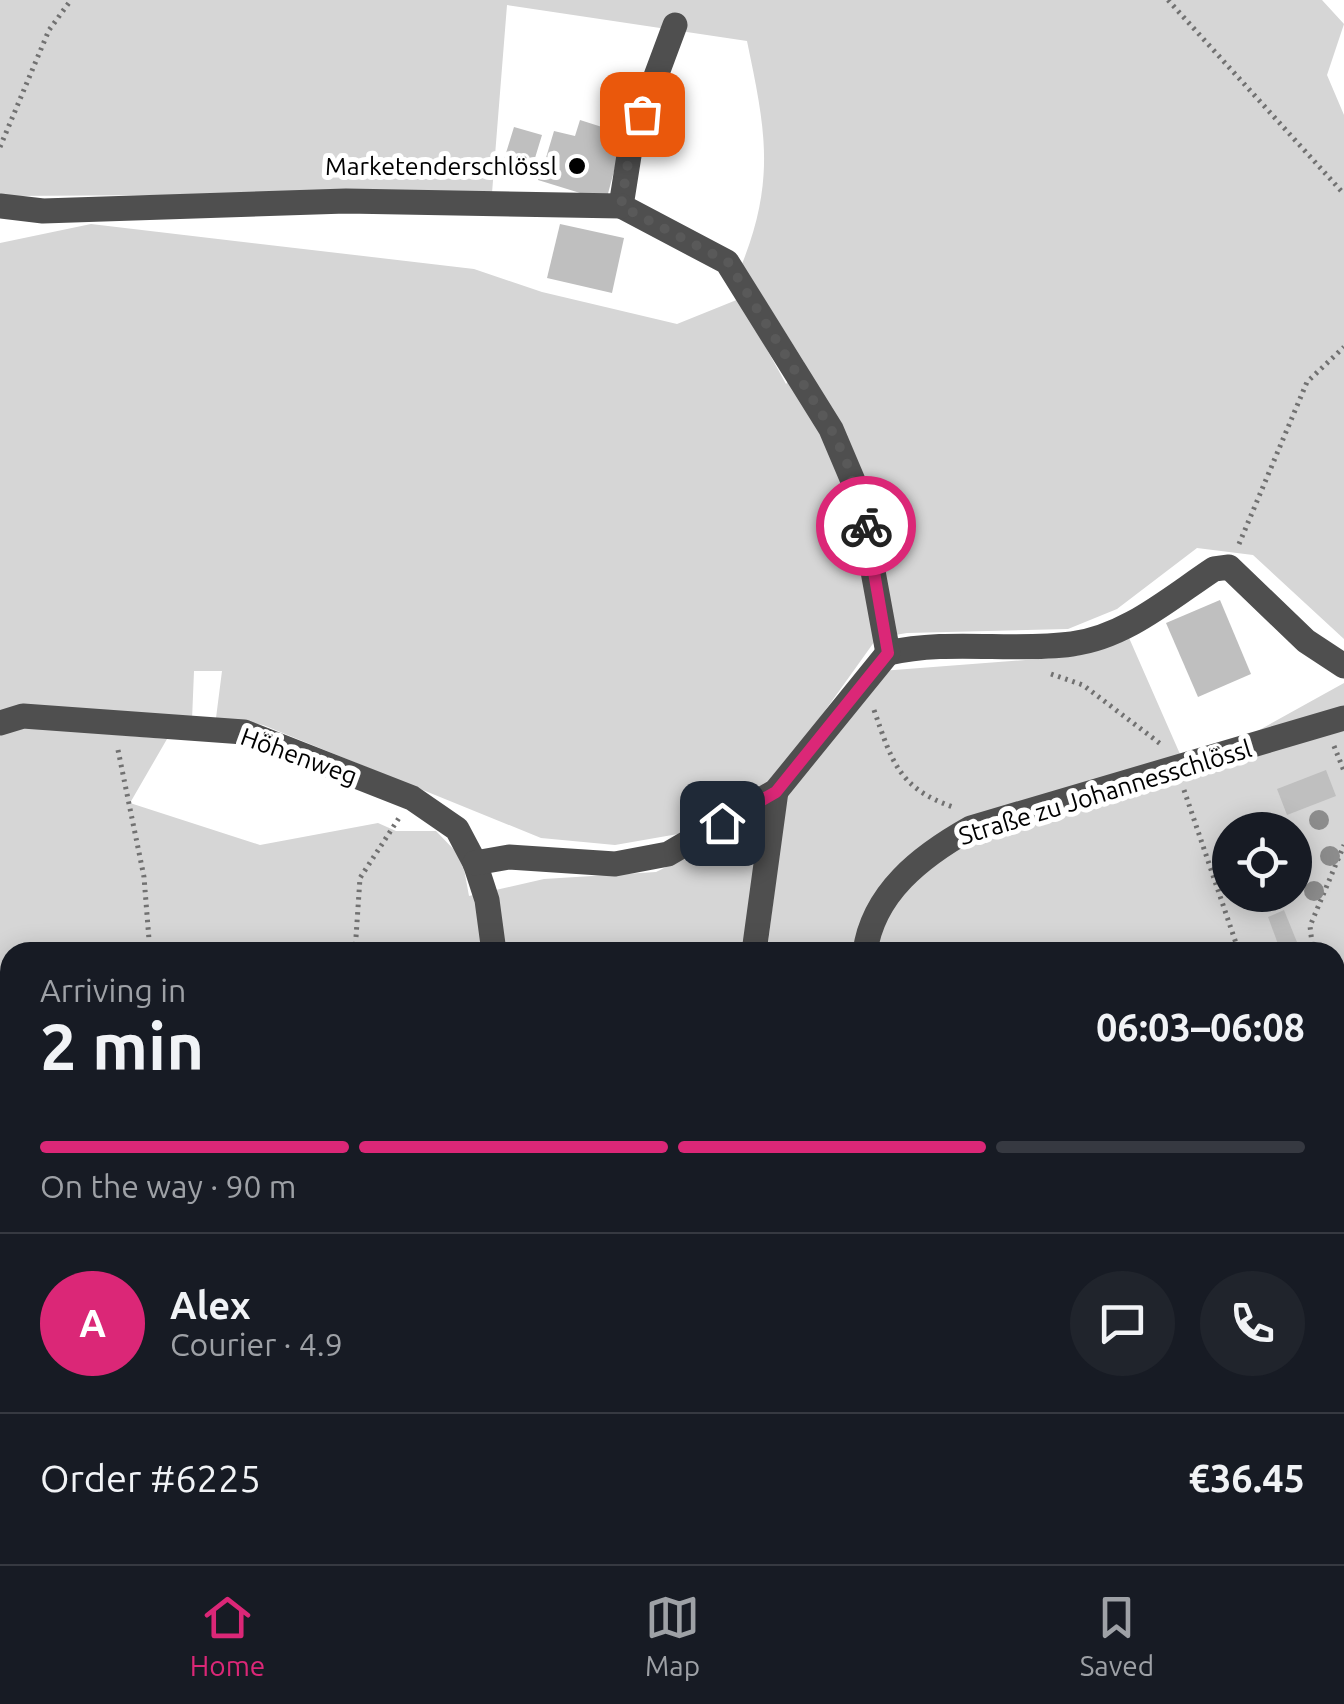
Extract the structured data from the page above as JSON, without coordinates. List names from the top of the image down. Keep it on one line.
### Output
{"streets":{"street":["Höhenweg","Straße zu Johannesschlössl"]},"places":["Marketenderschlössl"],"page":{"heading":["2 min","Arriving in","06:03–06:08"],"panel":["Alex","Courier · 4.9","Order #6225","€36.45"],"bar":"On the way · 90 m","round":"A","tabs":["Home","Map","Saved"]}}
